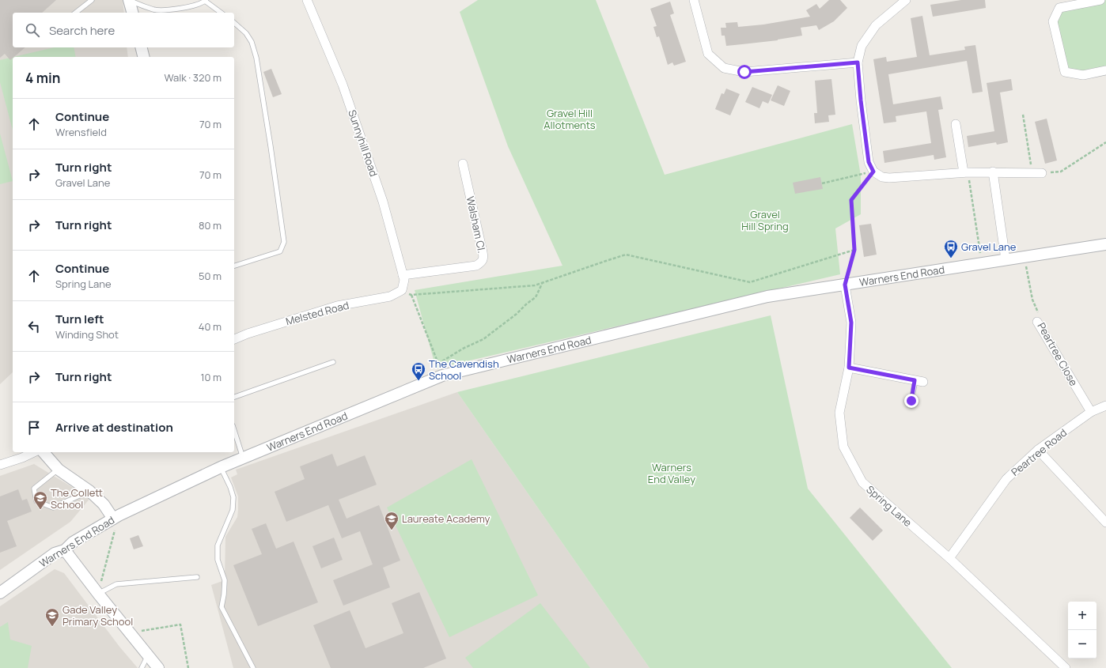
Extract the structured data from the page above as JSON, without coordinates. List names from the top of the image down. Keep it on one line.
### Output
{"streets":{"street":["Sunnyhill Road","Walsham Cl.","Warners End Road","Melsted Road","Peartree Close","Peartree Road","Spring Lane"]},"crossings":[["Sunnyhill Road","Walsham Cl."],["Sunnyhill Road","Melsted Road"],["Warners End Road","Peartree Close"],["Warners End Road","Spring Lane"],["Peartree Close","Peartree Road"],["Peartree Road","Spring Lane"]],"parks":["Gravel Hill Allotments","Gravel Hill Spring","Warners End Valley"],"places":{"bus stop":["Gravel Lane","The Cavendish School"],"school or university":["The Collett School","Laureate Academy","Gade Valley Primary School"]},"page":{"search":"Search here","heading":["4 min","Walk · 320 m"],"list":[["Continue","Wrensfield","70 m"],["Turn right","Gravel Lane","70 m"],["Turn right","80 m"],["Continue","Spring Lane","50 m"],["Turn left","Winding Shot","40 m"],["Turn right","10 m"],"Arrive at destination"],"map_buttons":["+","−"]}}
